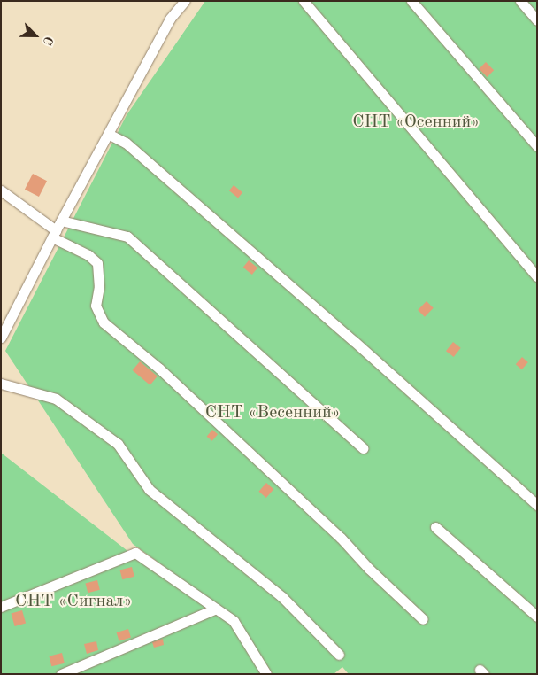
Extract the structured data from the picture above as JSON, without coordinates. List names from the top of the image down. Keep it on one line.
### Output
{"parks":["СНТ «Осенний»","СНТ «Весенний»","СНТ «Сигнал»"],"north":"bottom right"}
